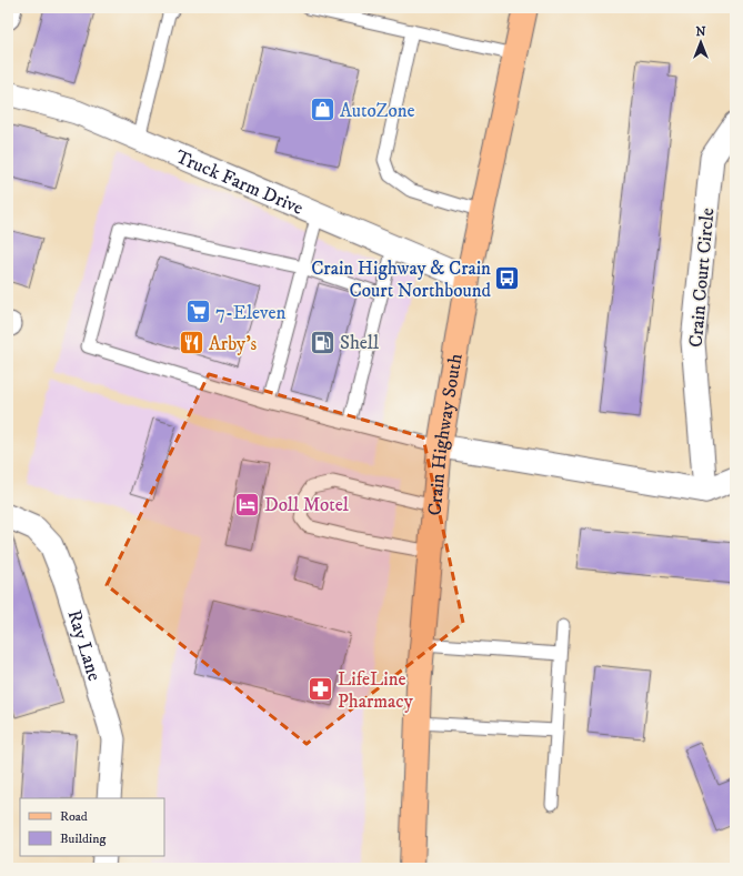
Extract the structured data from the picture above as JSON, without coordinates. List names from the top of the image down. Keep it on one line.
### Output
{"streets":{"main road":["Crain Highway South"],"street":["Truck Farm Drive","Crain Court Circle","Ray Lane"]},"crossings":[["Truck Farm Drive","Crain Highway South"]],"places":{"shop":["AutoZone"],"bus stop":["Crain Highway & Crain Court Northbound"],"supermarket":["7-Eleven"],"fuel station":["Shell"],"restaurant":["Arby's"],"hotel":["Doll Motel"],"pharmacy":["LifeLine Pharmacy"]},"legend":["Road","Building"],"north":"top"}
